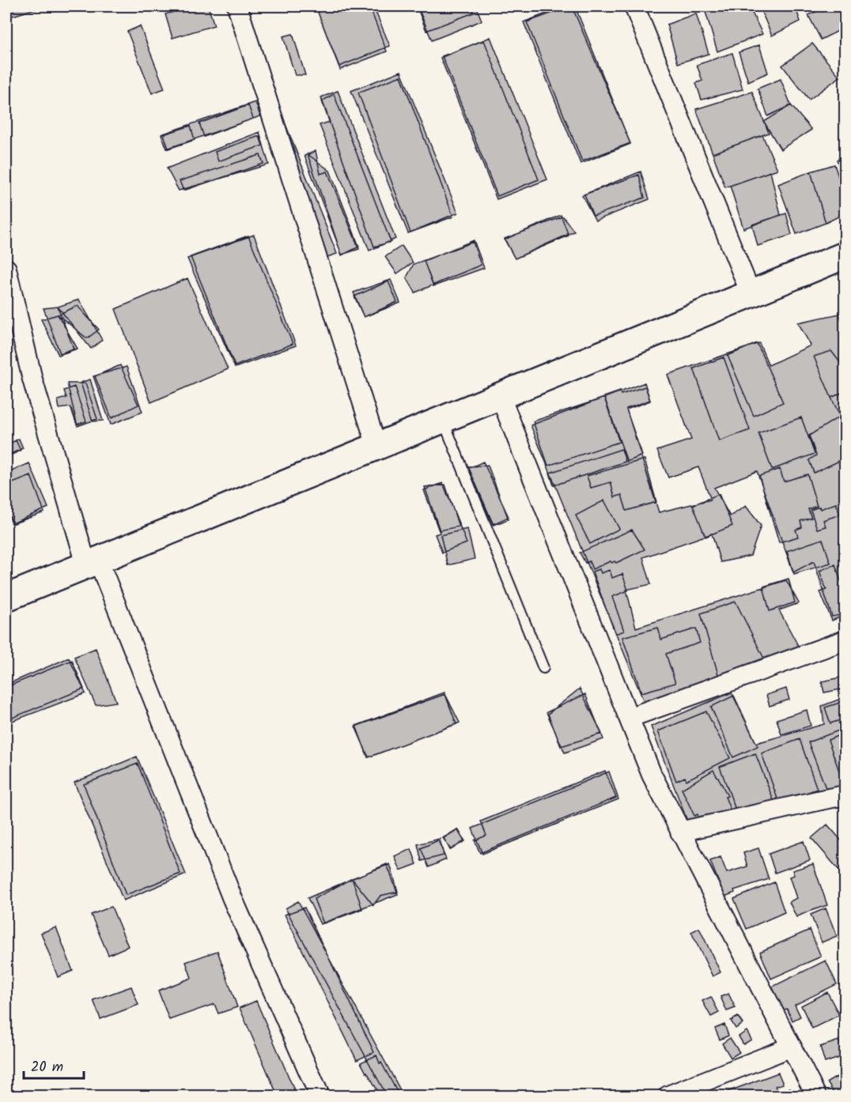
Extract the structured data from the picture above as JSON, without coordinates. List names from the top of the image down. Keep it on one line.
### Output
{"scale_bar":"20 m"}
